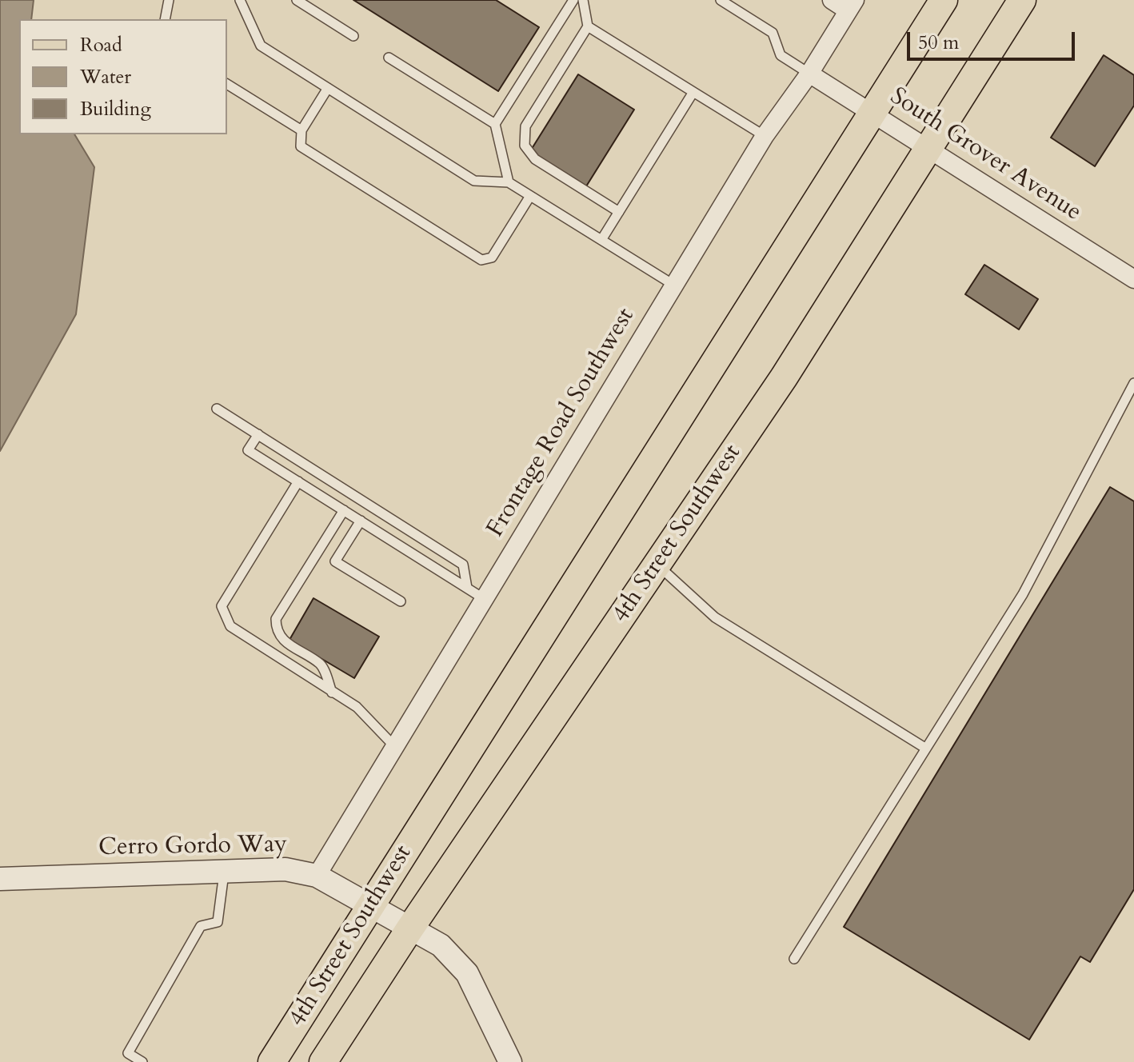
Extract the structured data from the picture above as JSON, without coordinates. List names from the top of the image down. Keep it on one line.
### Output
{"streets":{"main road":["4th Street Southwest"],"street":["South Grover Avenue","Frontage Road Southwest","Cerro Gordo Way"]},"crossings":[["South Grover Avenue","Frontage Road Southwest"],["South Grover Avenue","4th Street Southwest"],["Frontage Road Southwest","Cerro Gordo Way"],["4th Street Southwest","Cerro Gordo Way"]],"legend":["Road","Water","Building"],"scale_bar":"50 m"}
